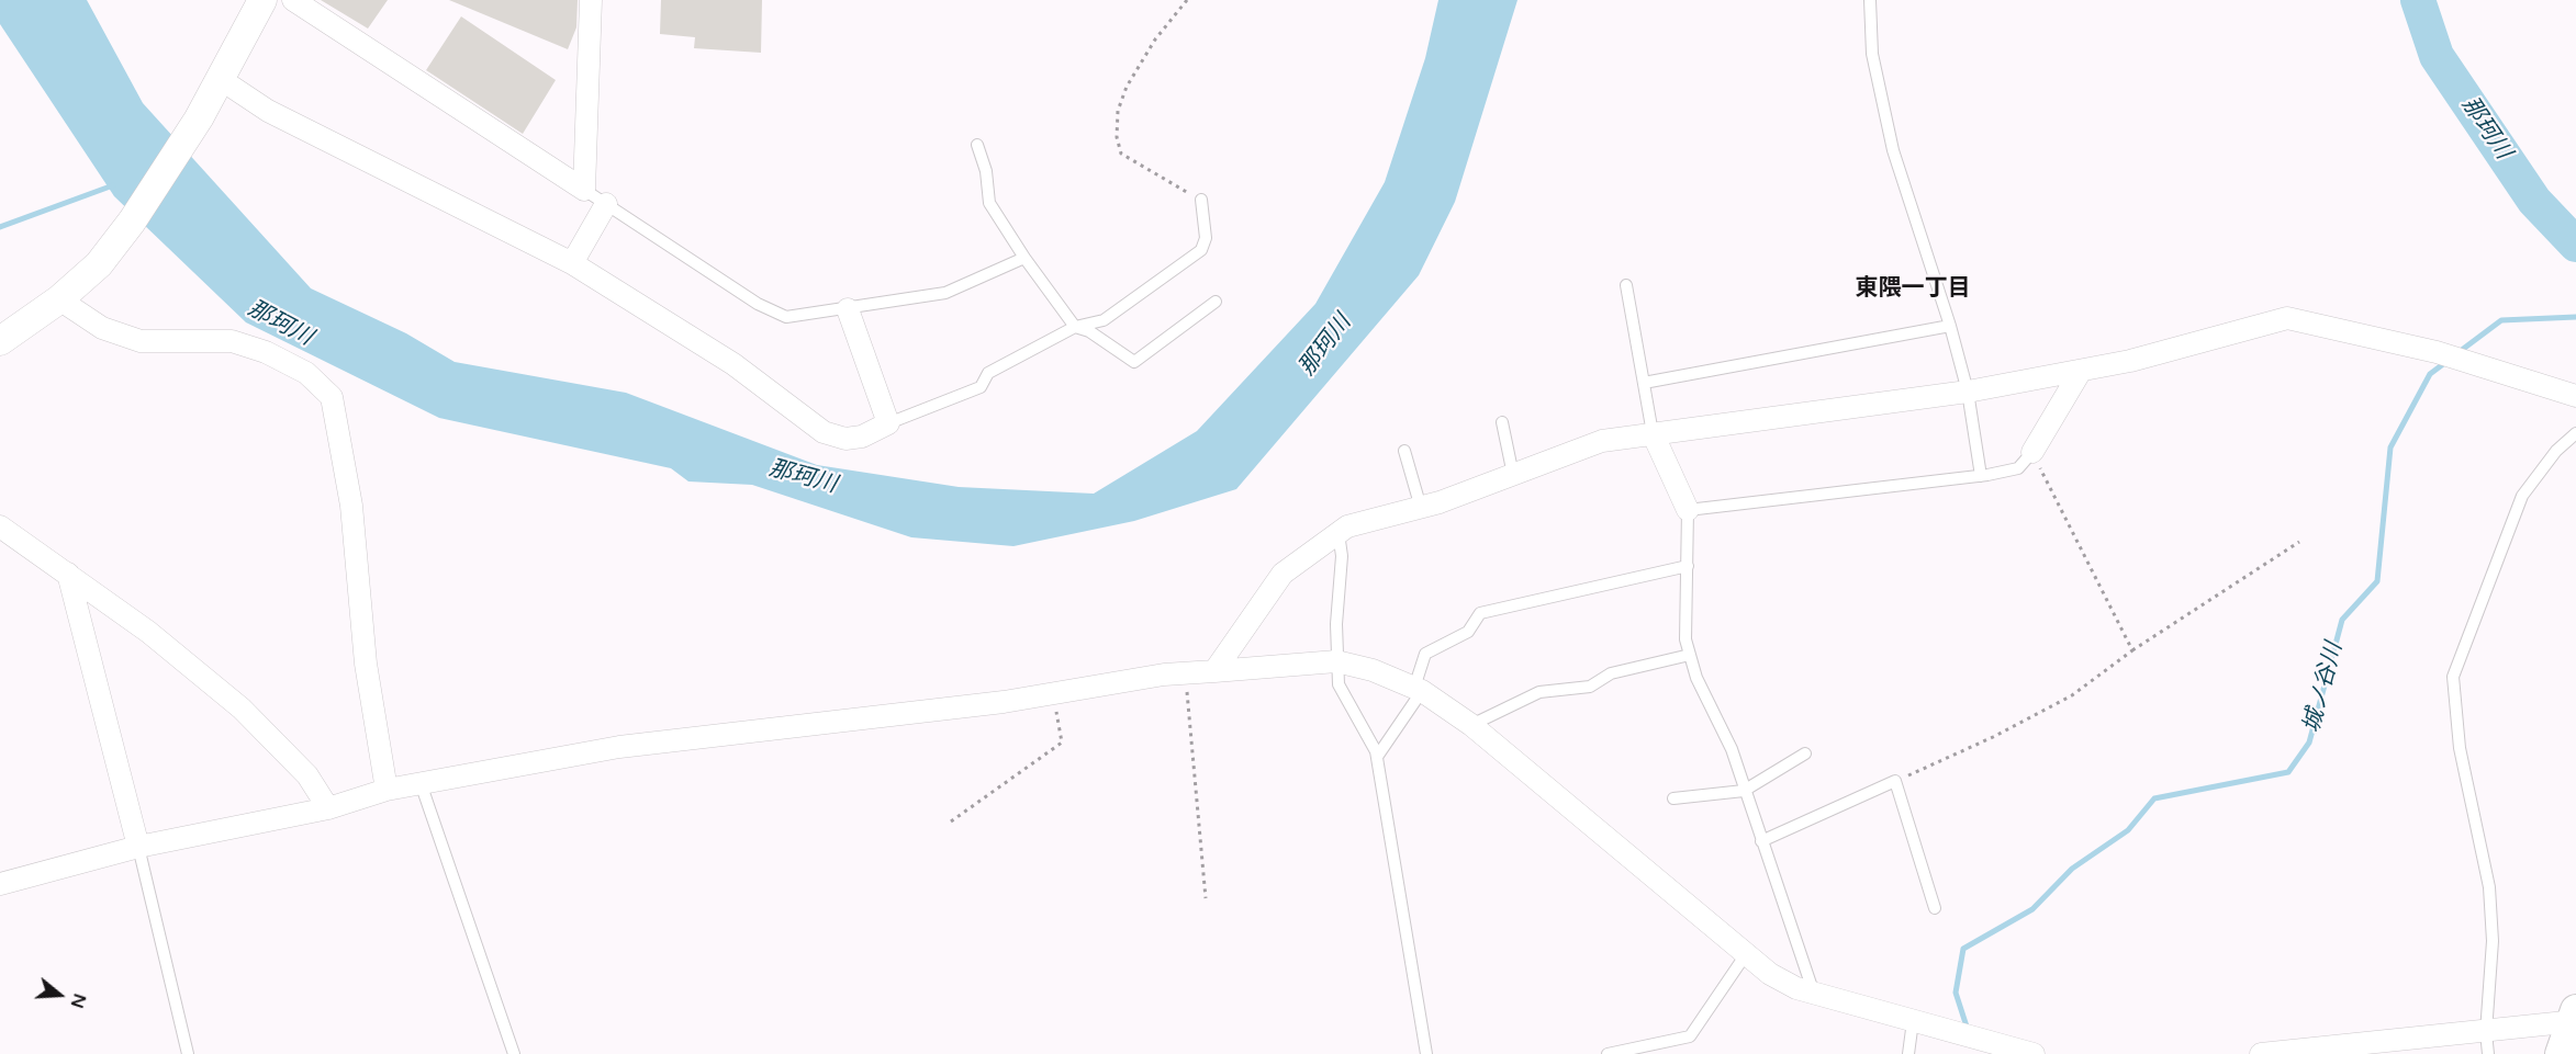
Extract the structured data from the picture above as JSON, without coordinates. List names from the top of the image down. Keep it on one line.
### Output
{"districts":["東隈一丁目"],"water":["那珂川","城ノ谷川"],"north":"right"}
